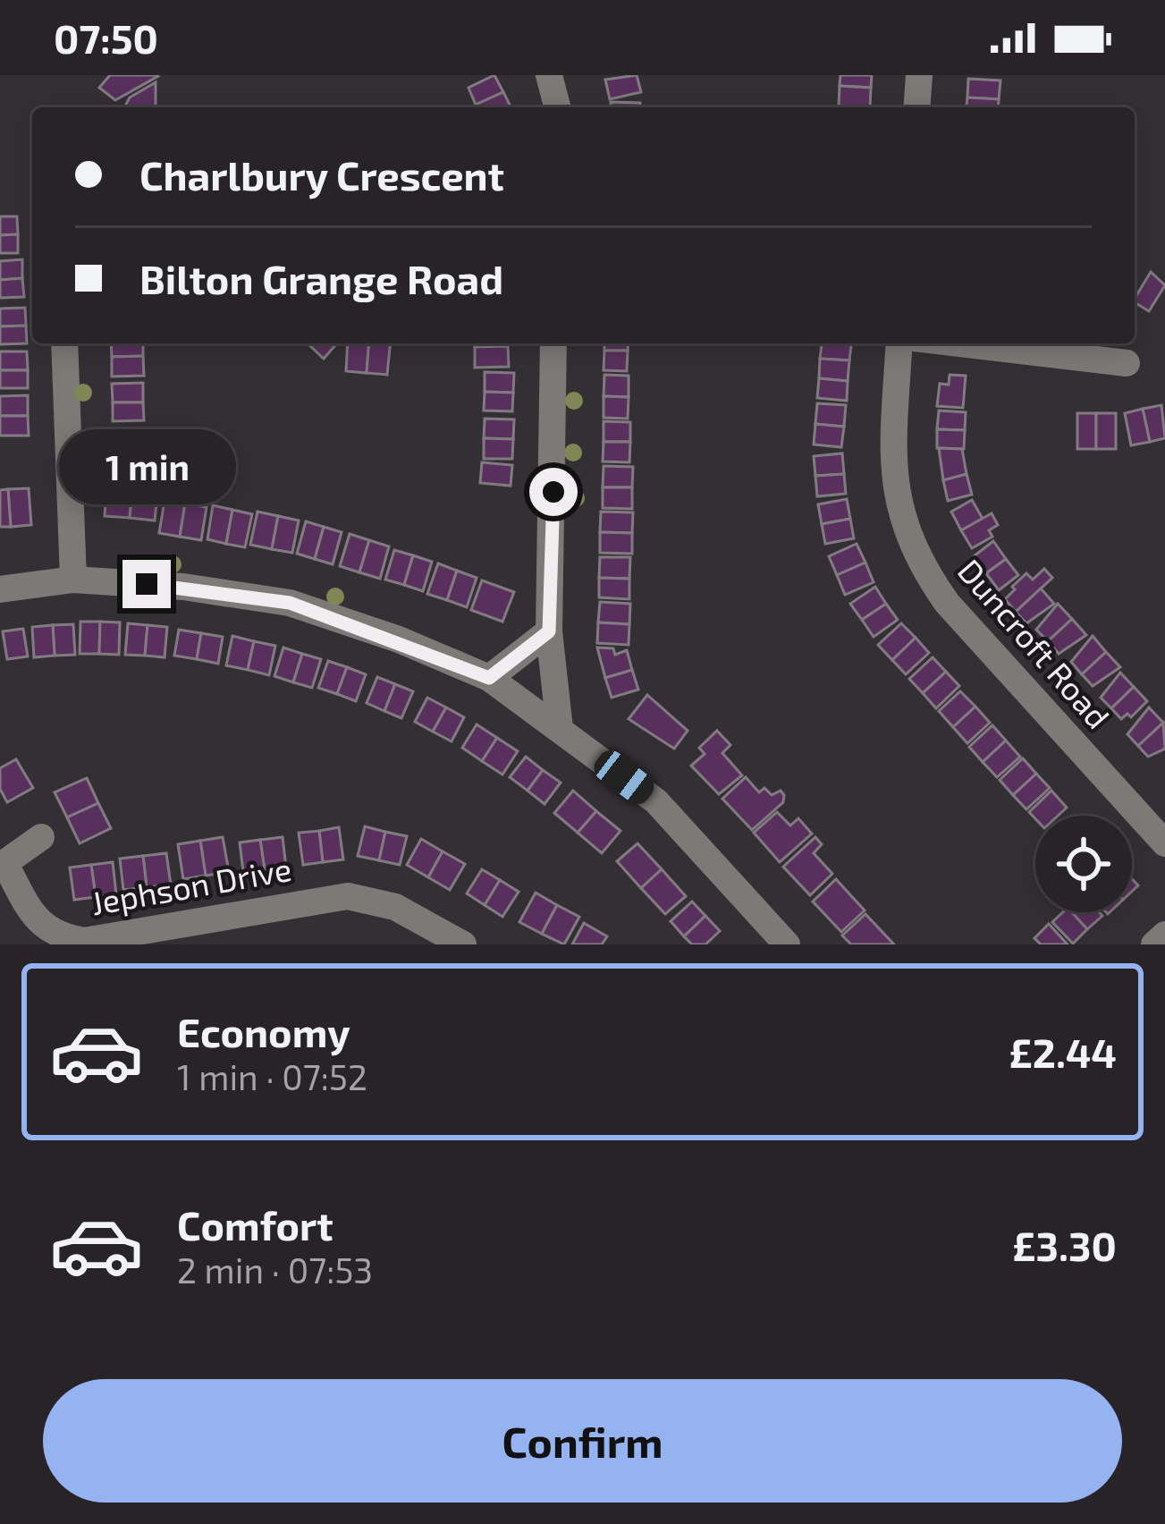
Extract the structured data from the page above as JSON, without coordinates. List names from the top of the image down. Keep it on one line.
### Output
{"streets":{"street":["Duncroft Road","Jephson Drive"]},"page":{"status":"07:50","banner":["Charlbury Crescent","Bilton Grange Road"],"bubble":"1 min","list":[{"name":"Economy","note":"1 min · 07:52","value":"£2.44"},{"name":"Comfort","note":"2 min · 07:53","value":"£3.30"}],"buttons":"Confirm"}}
